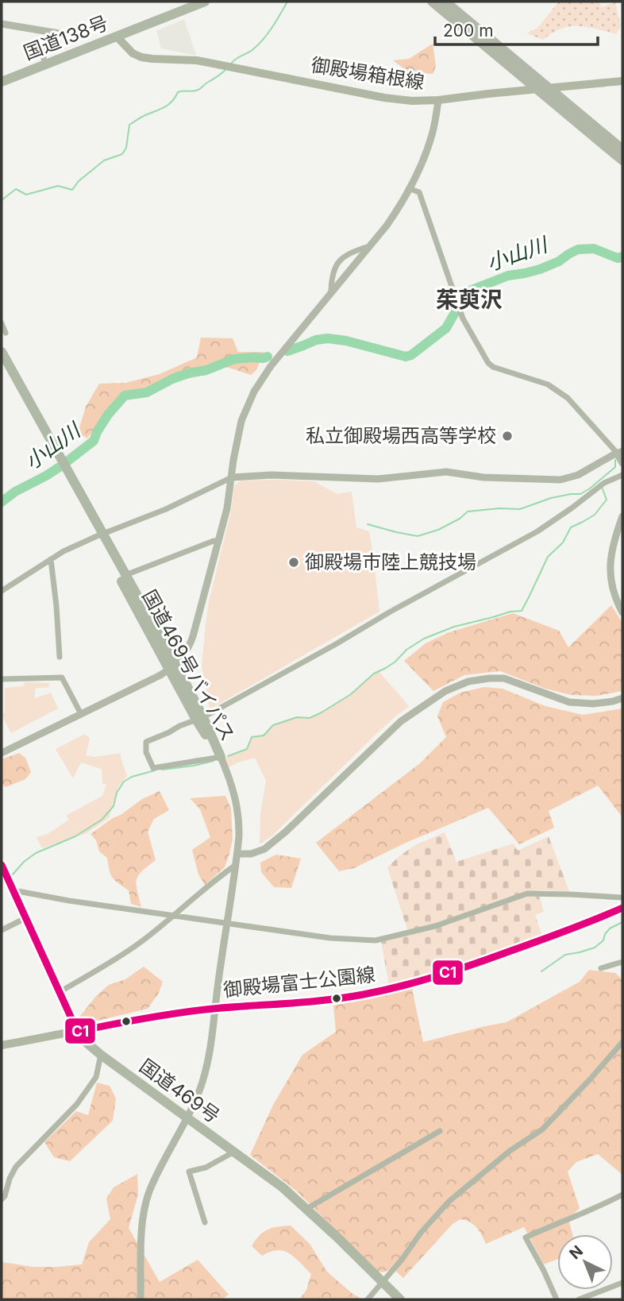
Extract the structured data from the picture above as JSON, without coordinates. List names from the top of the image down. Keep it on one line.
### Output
{"streets":{"highway":["国道138号","国道469号バイパス","国道469号"],"main road":["御殿場箱根線","御殿場富士公園線"]},"crossings":[["国道138号","御殿場箱根線"],["御殿場富士公園線","国道469号"]],"districts":["茱萸沢"],"water":["小山川"],"places":["私立御殿場西高等学校","御殿場市陸上競技場"],"lines":["transit line C1"],"scale_bar":"200 m","north":"top left"}
